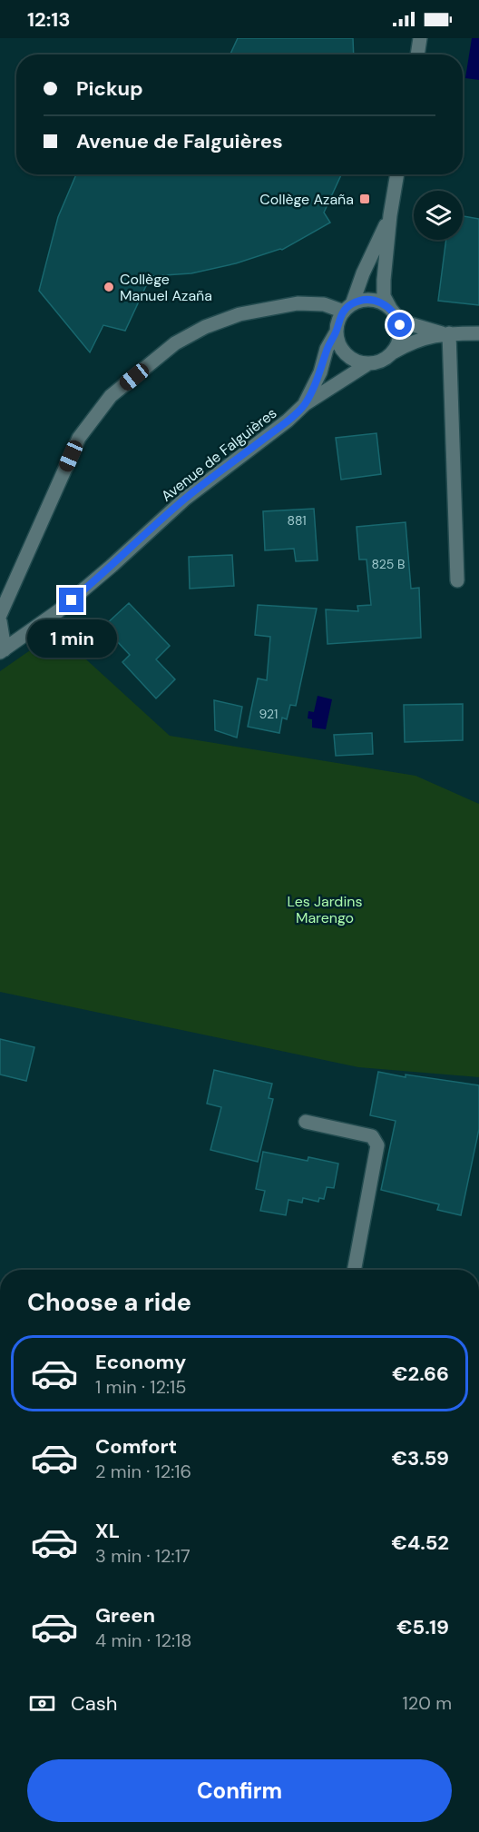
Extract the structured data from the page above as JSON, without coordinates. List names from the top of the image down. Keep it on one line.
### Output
{"streets":{"street":["Avenue de Falguières"]},"parks":["Les Jardins Marengo"],"places":{"transit":["Collège Azaña"],"other":["Collège Manuel Azaña"]},"house_numbers":["881","825 B","921"],"page":{"status":"12:13","banner":["Pickup","Avenue de Falguières"],"bubble":"1 min","heading":"Choose a ride","list":[{"name":"Economy","note":"1 min · 12:15","value":"€2.66"},{"name":"Comfort","note":"2 min · 12:16","value":"€3.59"},{"name":"XL","note":"3 min · 12:17","value":"€4.52"},{"name":"Green","note":"4 min · 12:18","value":"€5.19"}],"pay":["Cash","120 m"],"buttons":"Confirm"}}
